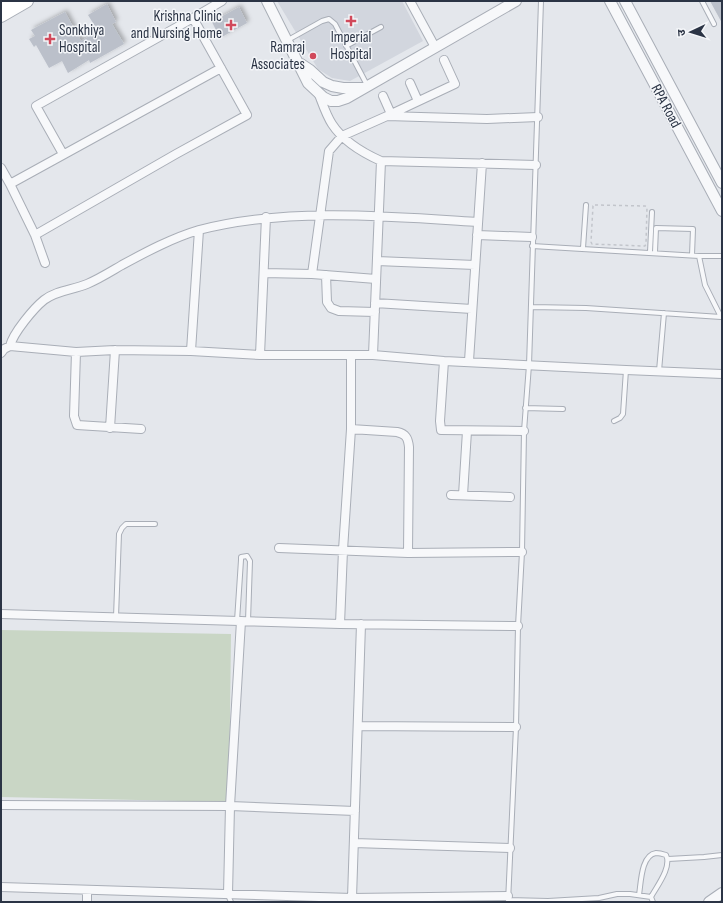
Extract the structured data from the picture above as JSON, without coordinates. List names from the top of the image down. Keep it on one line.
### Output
{"streets":{"street":["RPA Road"]},"places":{"health":["Imperial Hospital","Krishna Clinic and Nursing Home","Sonkhiya Hospital"],"other":["Ramraj Associates"]},"north":"left"}
